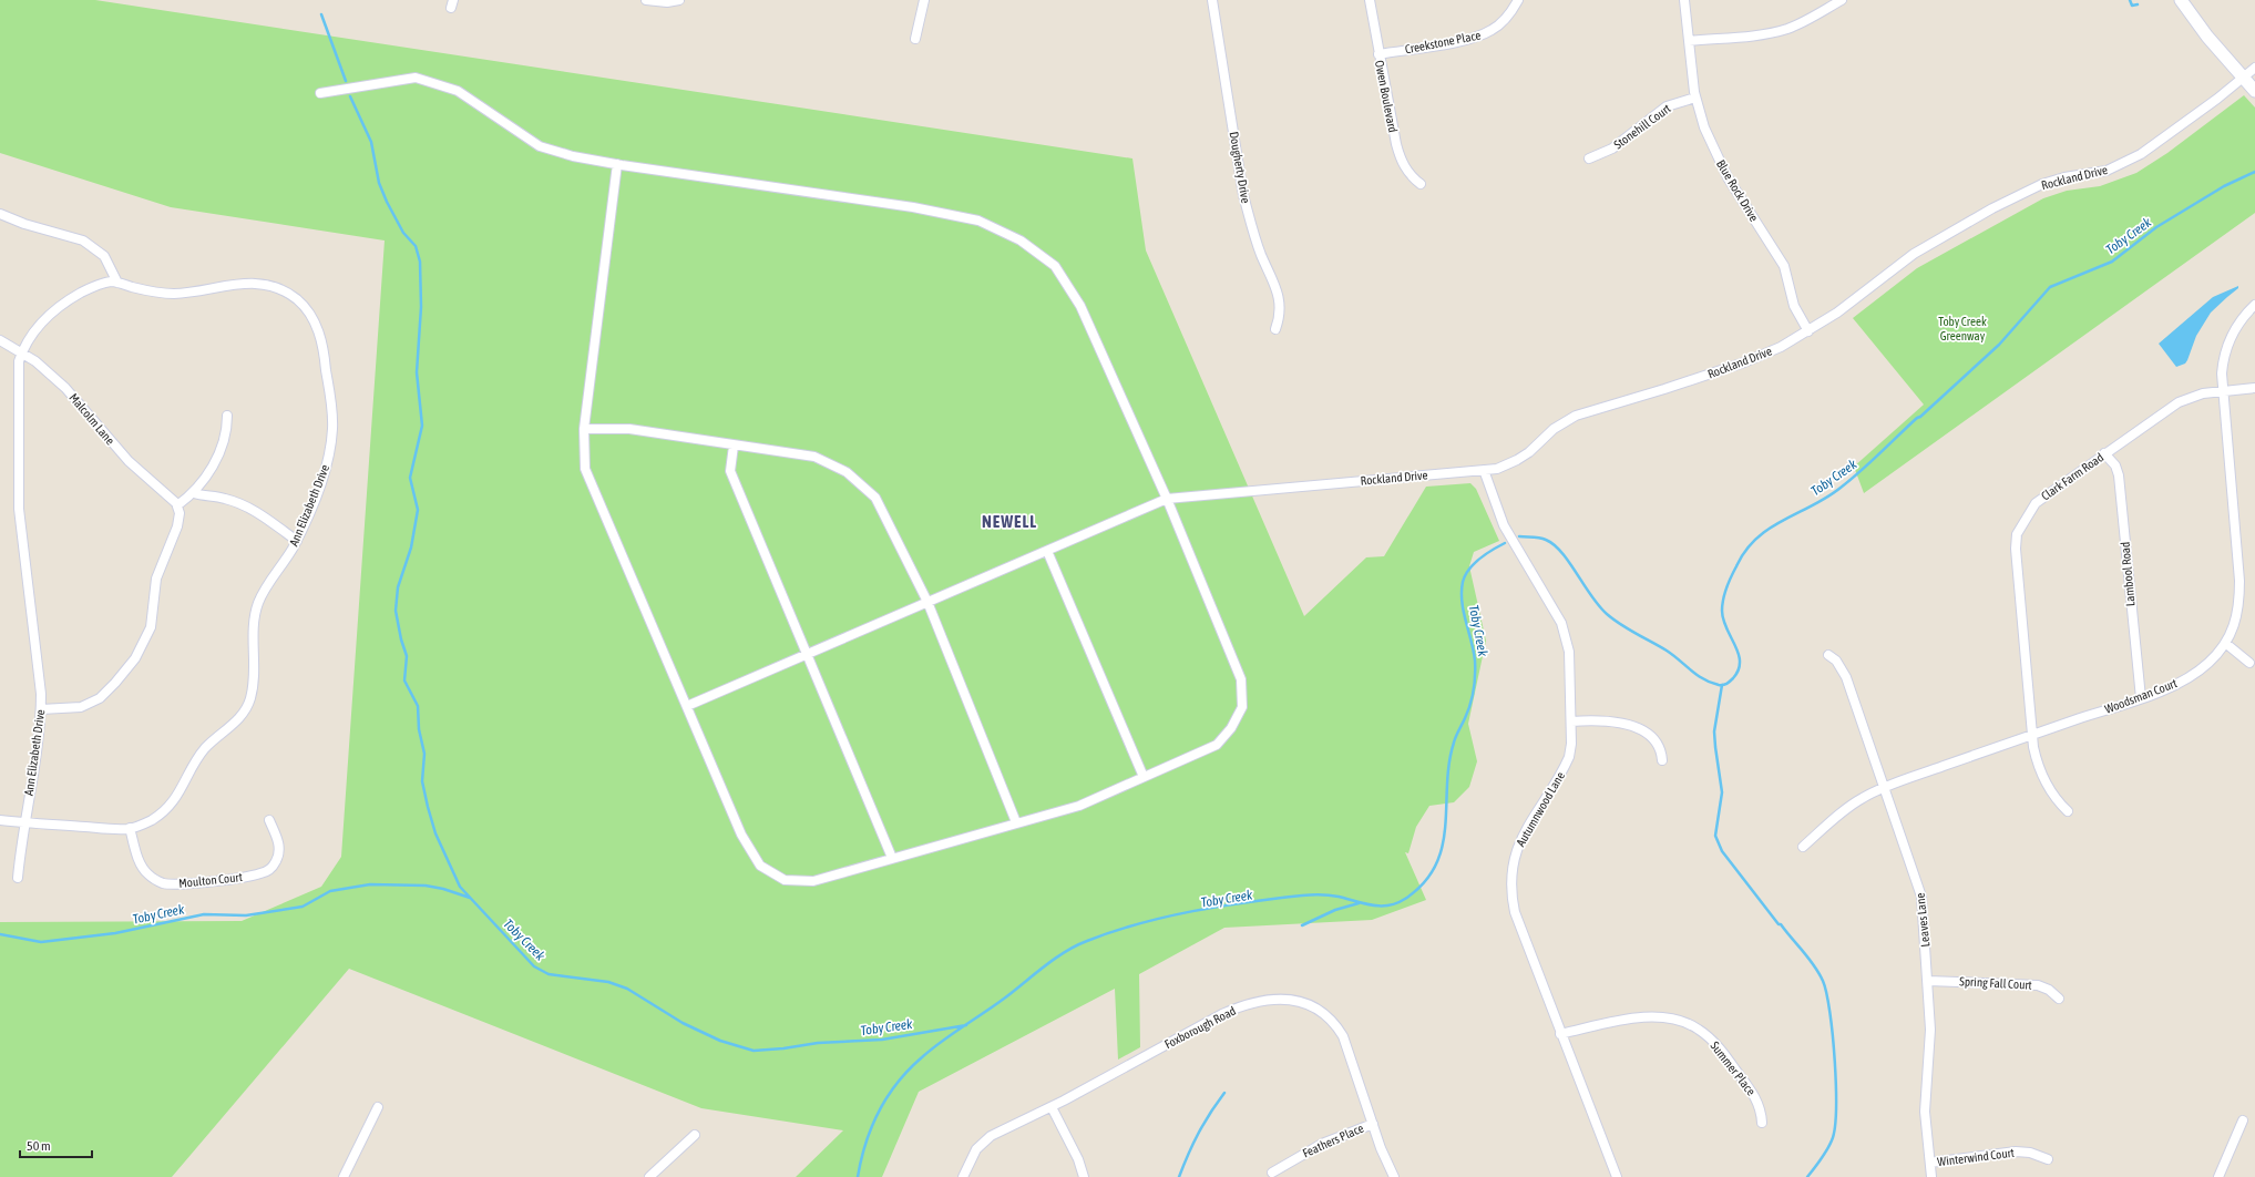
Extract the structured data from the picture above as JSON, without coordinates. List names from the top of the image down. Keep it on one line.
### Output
{"streets":{"street":["Creekstone Place","Owen Boulevard","Stonehill Court","Dougherty Drive","Rockland Drive","Blue Rock Drive","Malcolm Lane","Clark Farm Road","Ann Elizabeth Drive","Lambool Road","Woodsman Court","Autumnwood Lane","Moulton Court","Leaves Lane","Spring Fall Court","Foxborough Road","Summer Place","Feathers Place","Winterwind Court"]},"crossings":[["Creekstone Place","Owen Boulevard"],["Stonehill Court","Blue Rock Drive"],["Rockland Drive","Blue Rock Drive"],["Rockland Drive","Autumnwood Lane"],["Malcolm Lane","Ann Elizabeth Drive"],["Clark Farm Road","Lambool Road"],["Clark Farm Road","Woodsman Court"],["Ann Elizabeth Drive","Moulton Court"],["Lambool Road","Woodsman Court"],["Woodsman Court","Leaves Lane"],["Autumnwood Lane","Summer Place"],["Leaves Lane","Spring Fall Court"],["Leaves Lane","Winterwind Court"],["Foxborough Road","Feathers Place"]],"districts":["NEWELL"],"water":["Toby Creek"],"parks":["Toby Creek Greenway"],"scale_bar":"50 m"}
